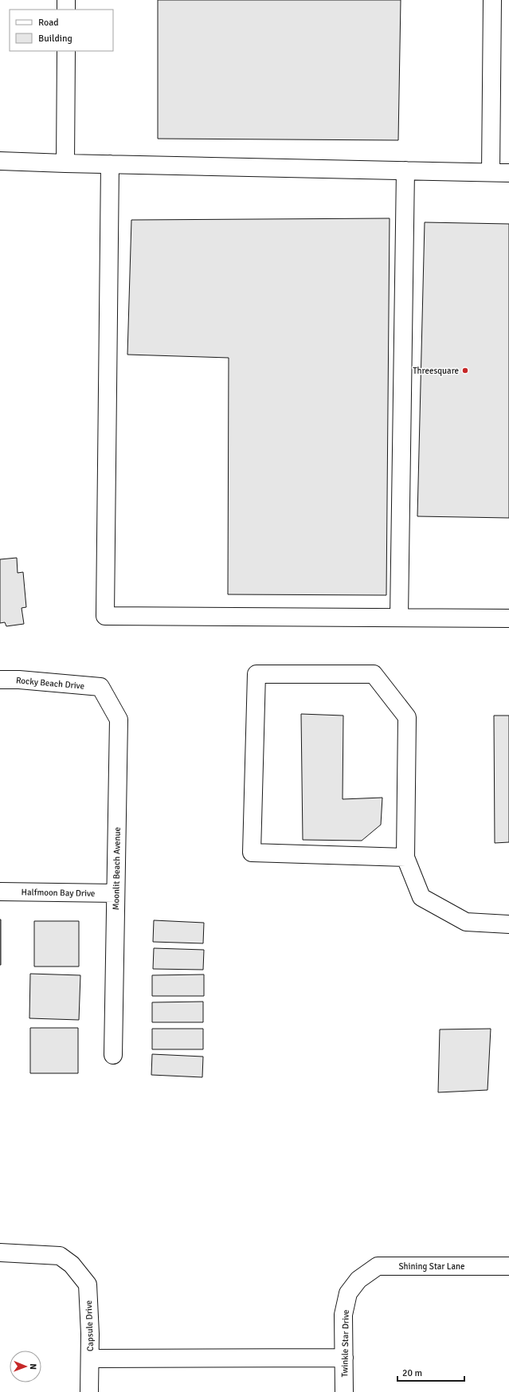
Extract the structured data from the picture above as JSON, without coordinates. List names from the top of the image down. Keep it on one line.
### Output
{"streets":{"street":["Rocky Beach Drive","Moonlit Beach Avenue","Halfmoon Bay Drive","Shining Star Lane","Capsule Drive","Twinkle Star Drive"]},"crossings":[["Rocky Beach Drive","Moonlit Beach Avenue"],["Moonlit Beach Avenue","Halfmoon Bay Drive"],["Shining Star Lane","Twinkle Star Drive"]],"places":["Threesquare"],"legend":["Road","Building"],"scale_bar":"20 m","north":"right"}
